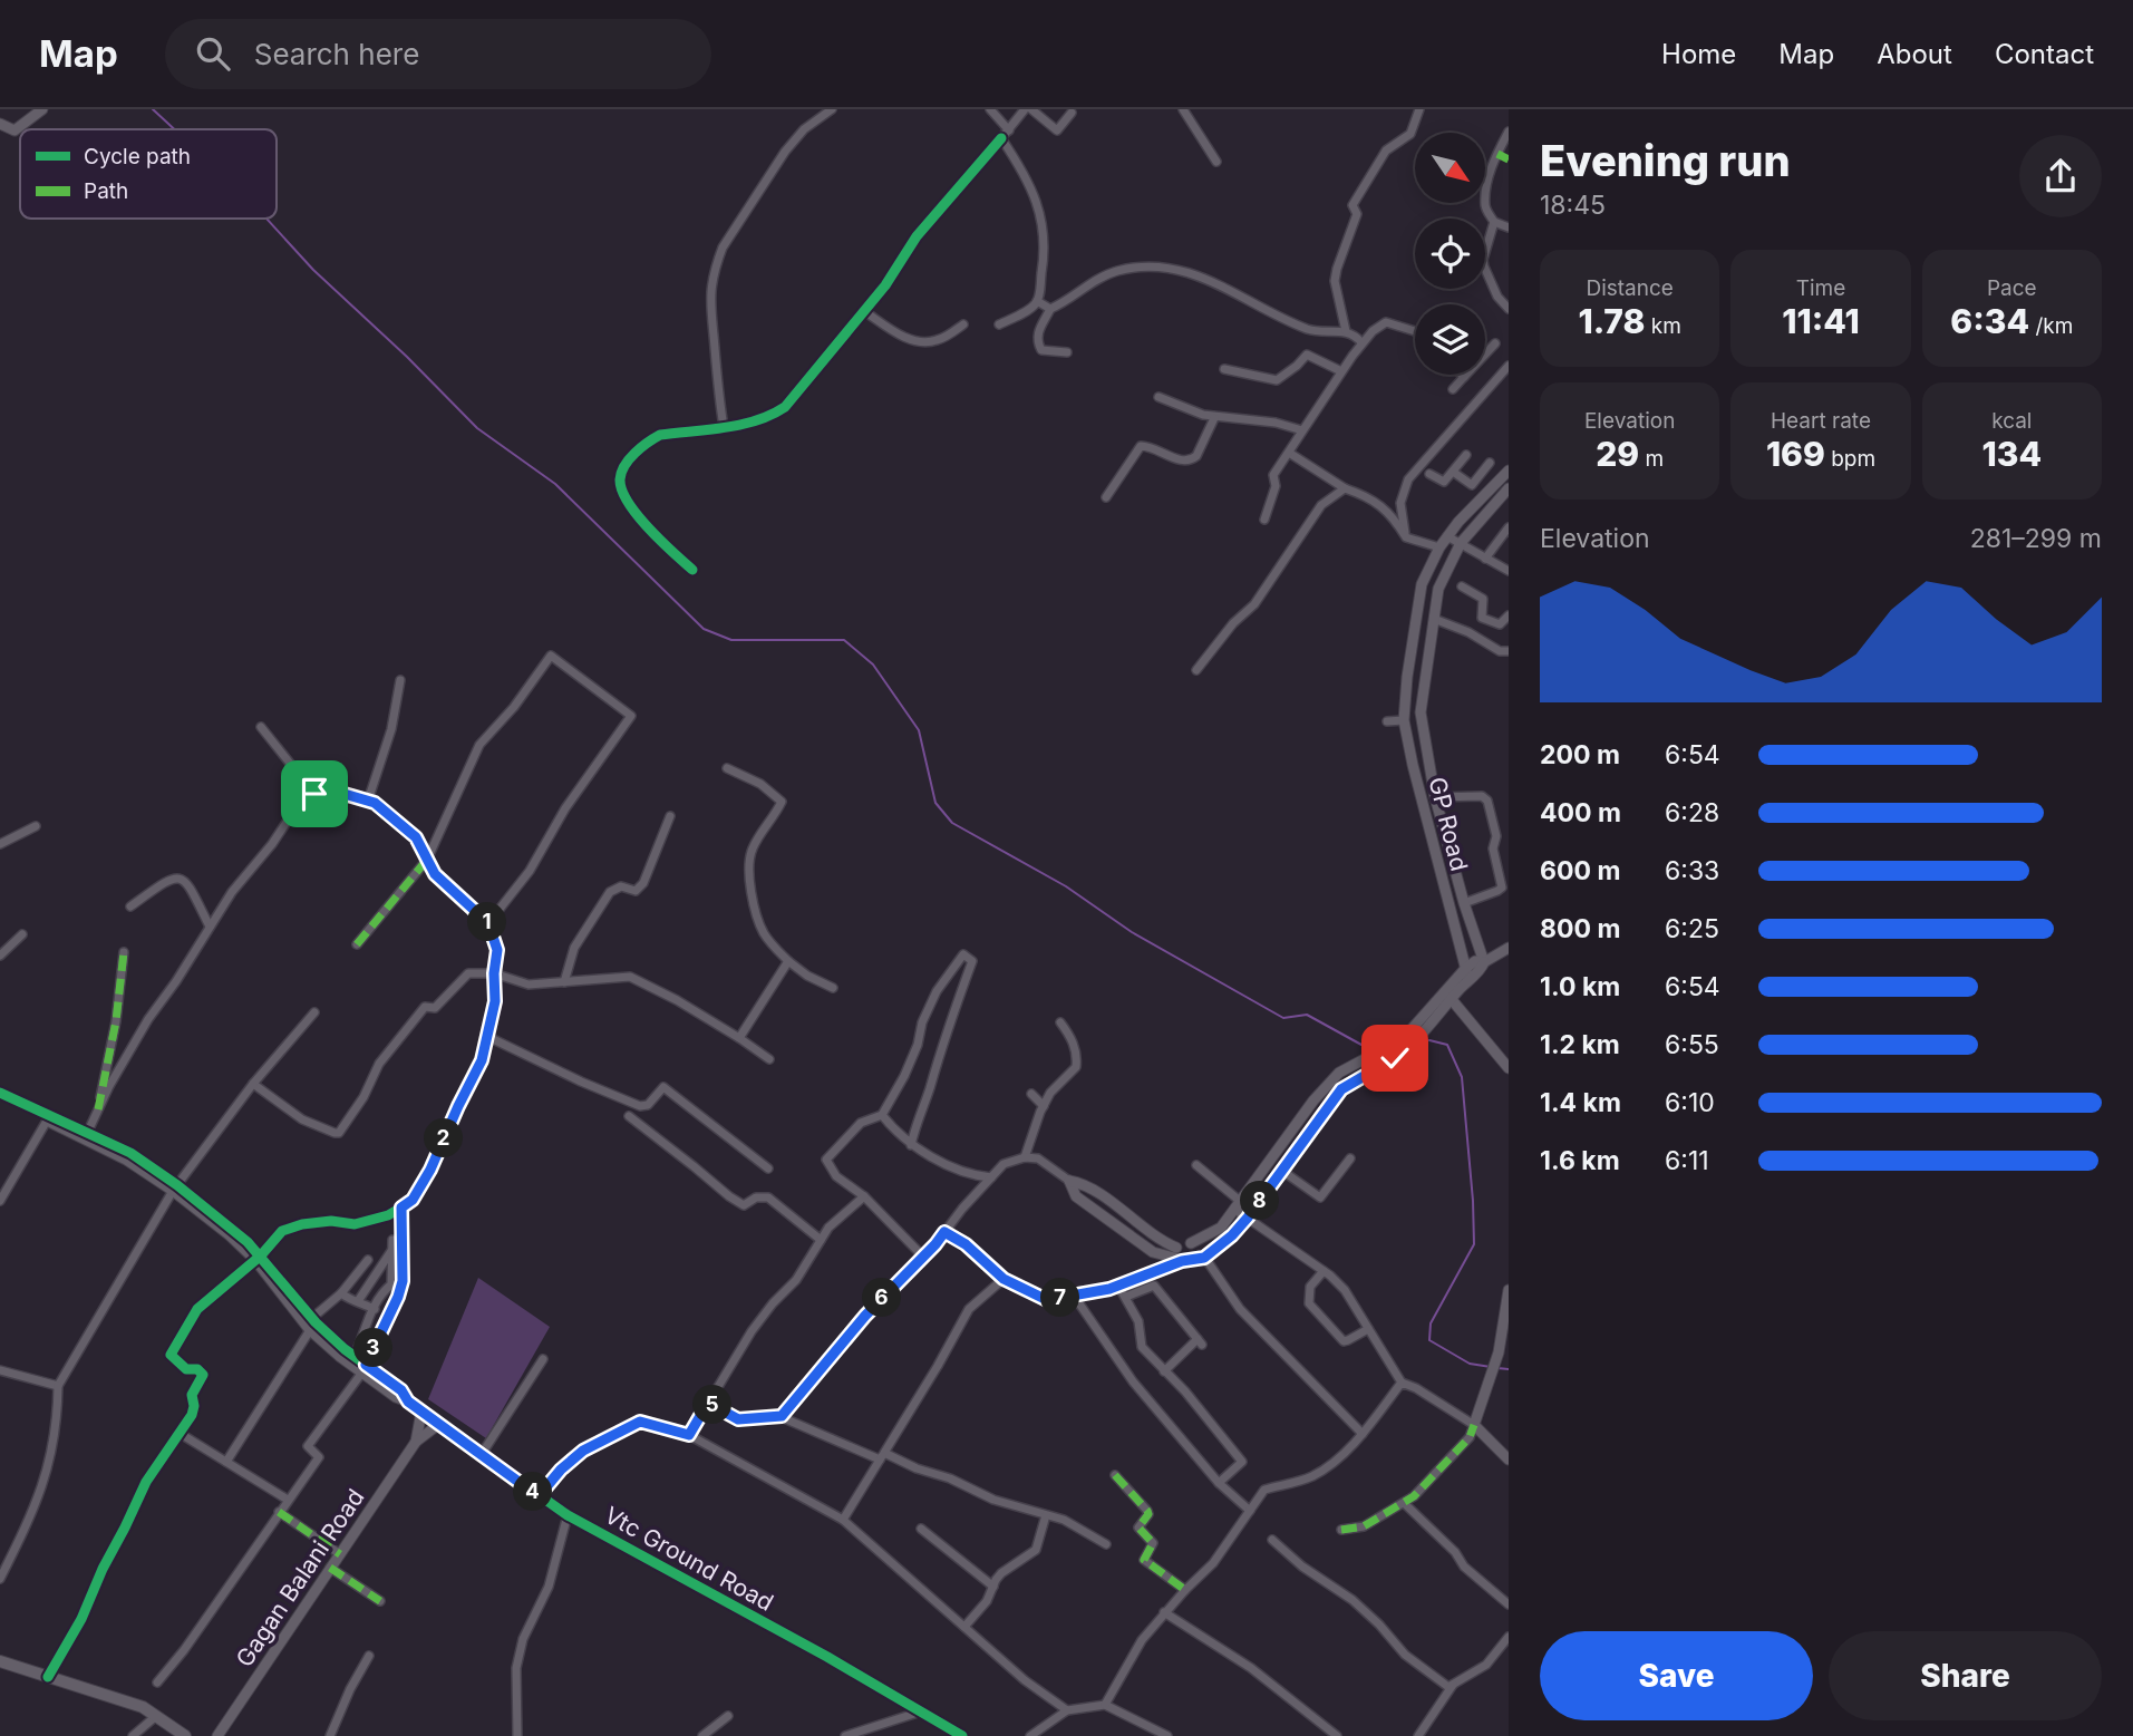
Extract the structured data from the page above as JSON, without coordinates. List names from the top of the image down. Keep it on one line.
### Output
{"streets":{"street":["GP Road","Vtc Ground Road","Gagan Balani Road"]},"crossings":[["Vtc Ground Road","Gagan Balani Road"]],"legend":["Cycle path","Path"],"north":"bottom right","page":{"header":"Map","search":"Search here","nav":["Home","Map","About","Contact"],"heading":["Evening run","18:45"],"stats":[["Distance","1.78 km"],["Time","11:41"],["Pace","6:34 /km"],["Elevation","29 m"],["Heart rate","169 bpm"],["kcal","134"]],"chart":["Elevation","281–299 m"],"list":[{"name":"200 m","note":"6:54"},{"name":"400 m","note":"6:28"},{"name":"600 m","note":"6:33"},{"name":"800 m","note":"6:25"},{"name":"1.0 km","note":"6:54"},{"name":"1.2 km","note":"6:55"},{"name":"1.4 km","note":"6:10"},{"name":"1.6 km","note":"6:11"}],"pins":["1","2","8","6","7","3","5","4"],"buttons":["Save","Share"]}}
